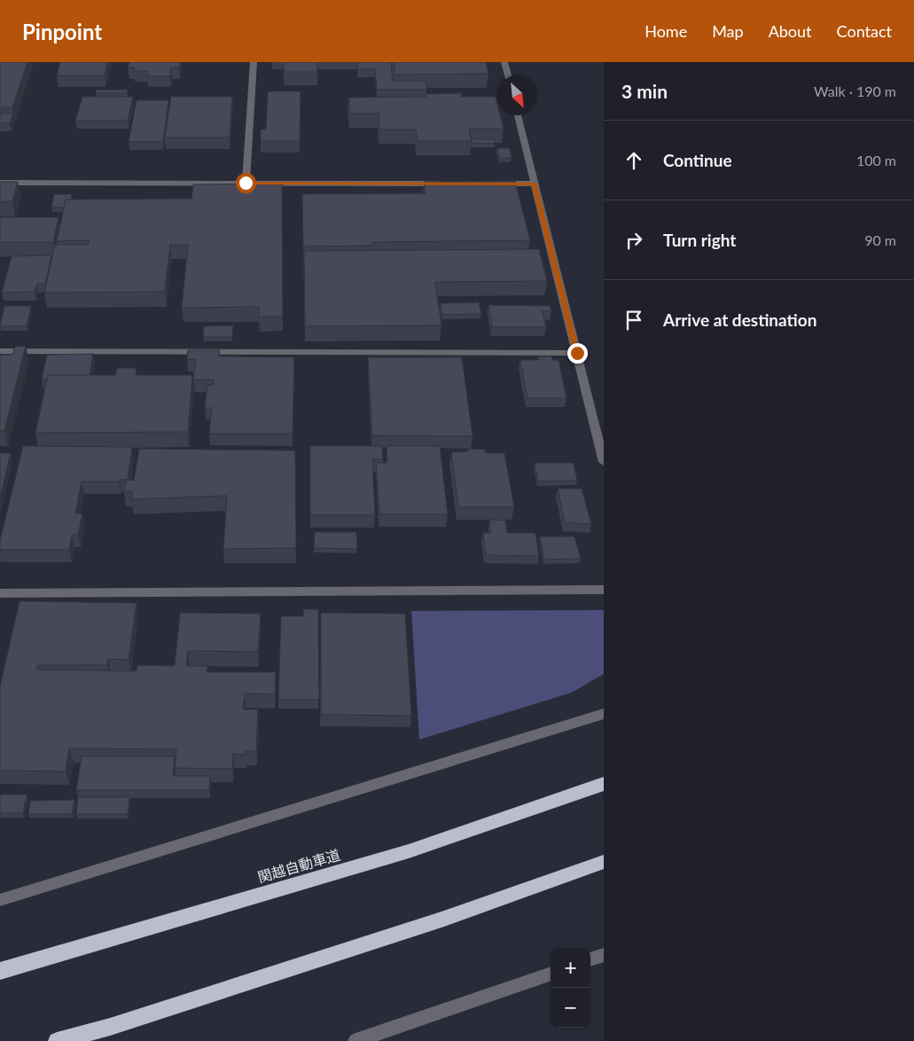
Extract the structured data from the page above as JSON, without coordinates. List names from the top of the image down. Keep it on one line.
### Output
{"streets":{"highway":["関越自動車道"]},"north":"bottom right","page":{"header":"Pinpoint","nav":["Home","Map","About","Contact"],"heading":["3 min","Walk · 190 m"],"list":[["Continue","100 m"],["Turn right","90 m"],"Arrive at destination"],"map_buttons":["+","−"]}}
